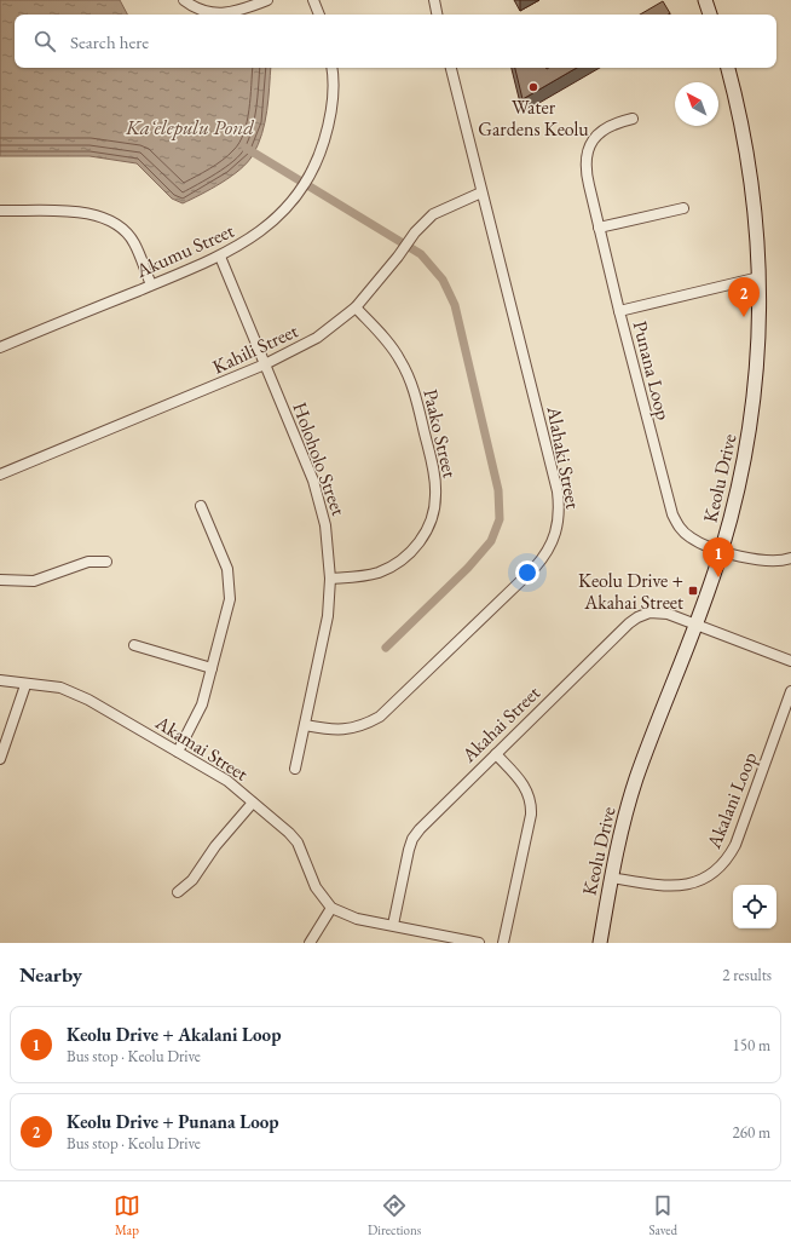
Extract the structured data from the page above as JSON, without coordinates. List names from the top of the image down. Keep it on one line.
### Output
{"streets":{"main road":["Keolu Drive"],"street":["Akumu Street","Kahili Street","Punana Loop","Paako Street","Alahaki Street","Holoholo Street","Akahai Street","Akamai Street","Akalani Loop"]},"crossings":[["Akumu Street","Holoholo Street"],["Kahili Street","Paako Street"],["Kahili Street","Alahaki Street"],["Kahili Street","Holoholo Street"],["Punana Loop","Keolu Drive"],["Paako Street","Holoholo Street"],["Alahaki Street","Holoholo Street"],["Keolu Drive","Akahai Street"],["Keolu Drive","Akalani Loop"],["Akahai Street","Akamai Street"]],"water":["Kaʻelepulu Pond"],"places":{"other":["Water Gardens Keolu"],"transit":["Keolu Drive + Akahai Street"]},"north":"top left","page":{"search":"Search here","pins":["2","1"],"heading":["Nearby","2 results"],"list":[{"mark":"1","name":"Keolu Drive + Akalani Loop","note":"Bus stop · Keolu Drive","value":"150 m"},{"mark":"2","name":"Keolu Drive + Punana Loop","note":"Bus stop · Keolu Drive","value":"260 m"}],"nav":["Map","Directions","Saved"]}}
